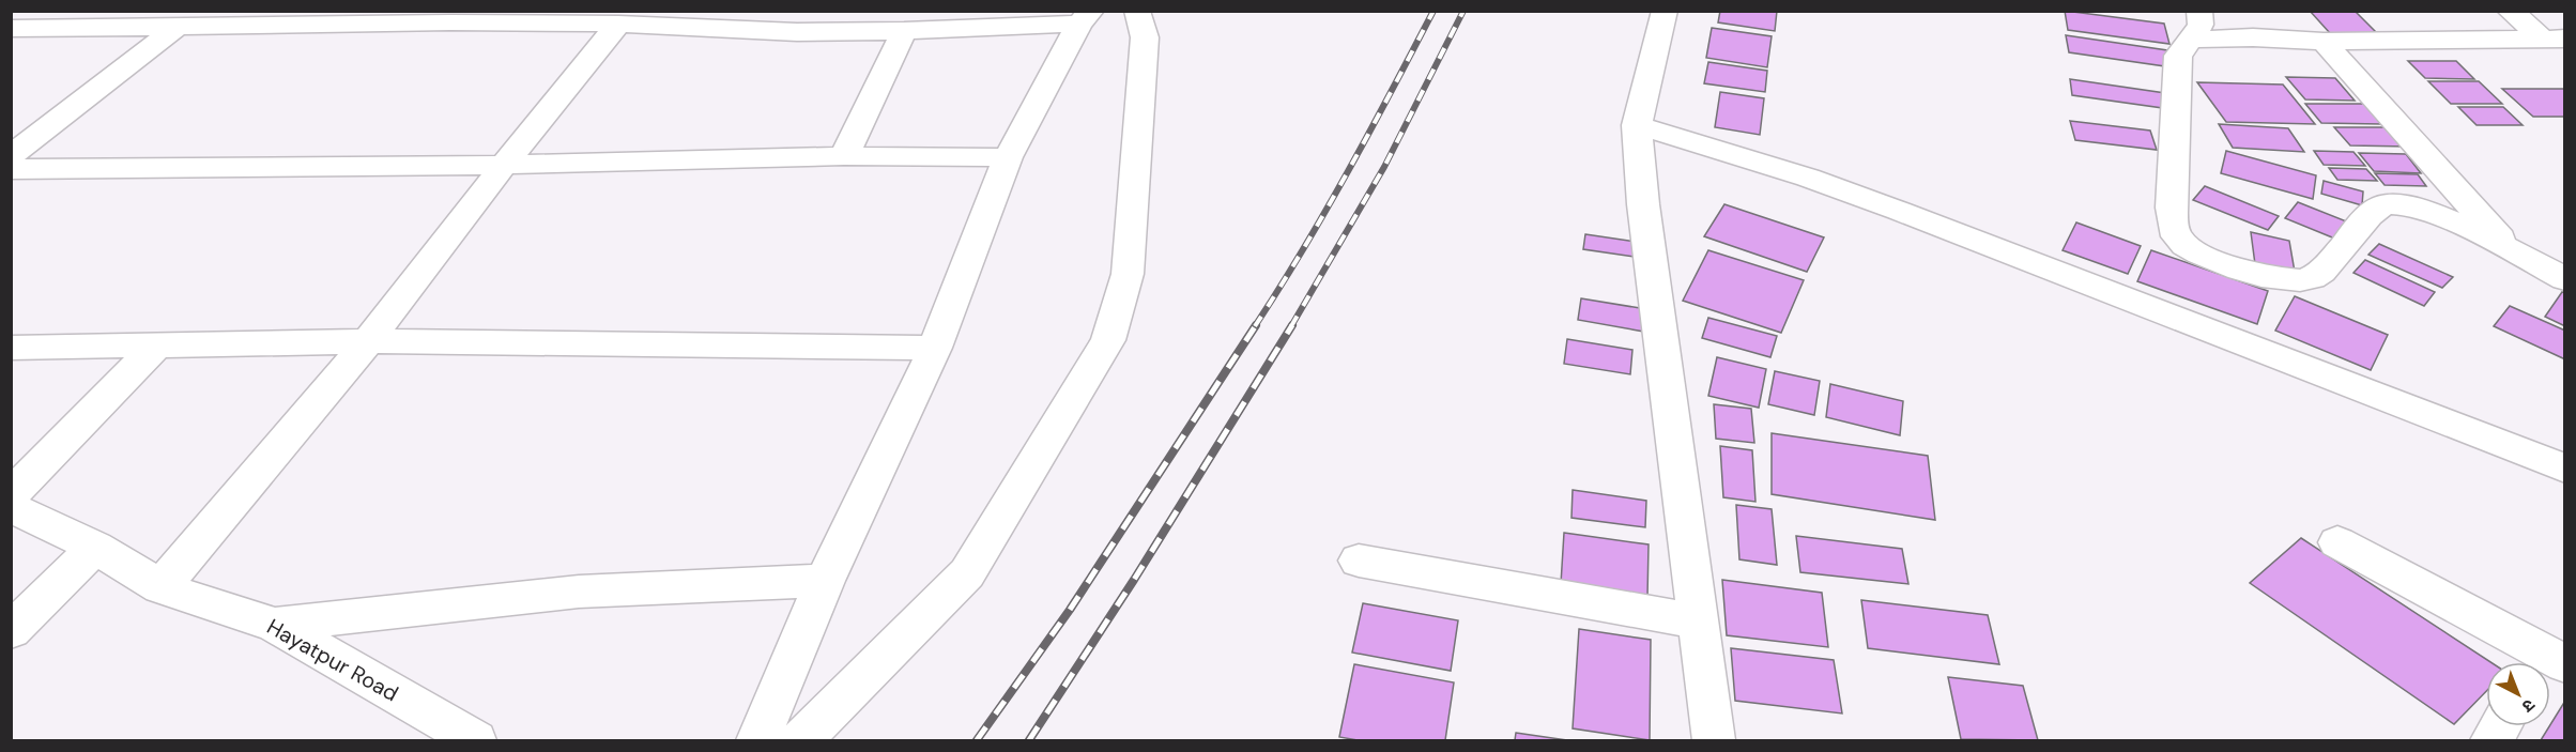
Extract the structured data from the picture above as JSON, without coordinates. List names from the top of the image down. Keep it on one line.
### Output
{"streets":{"street":["Hayatpur Road"]},"north":"bottom right"}
